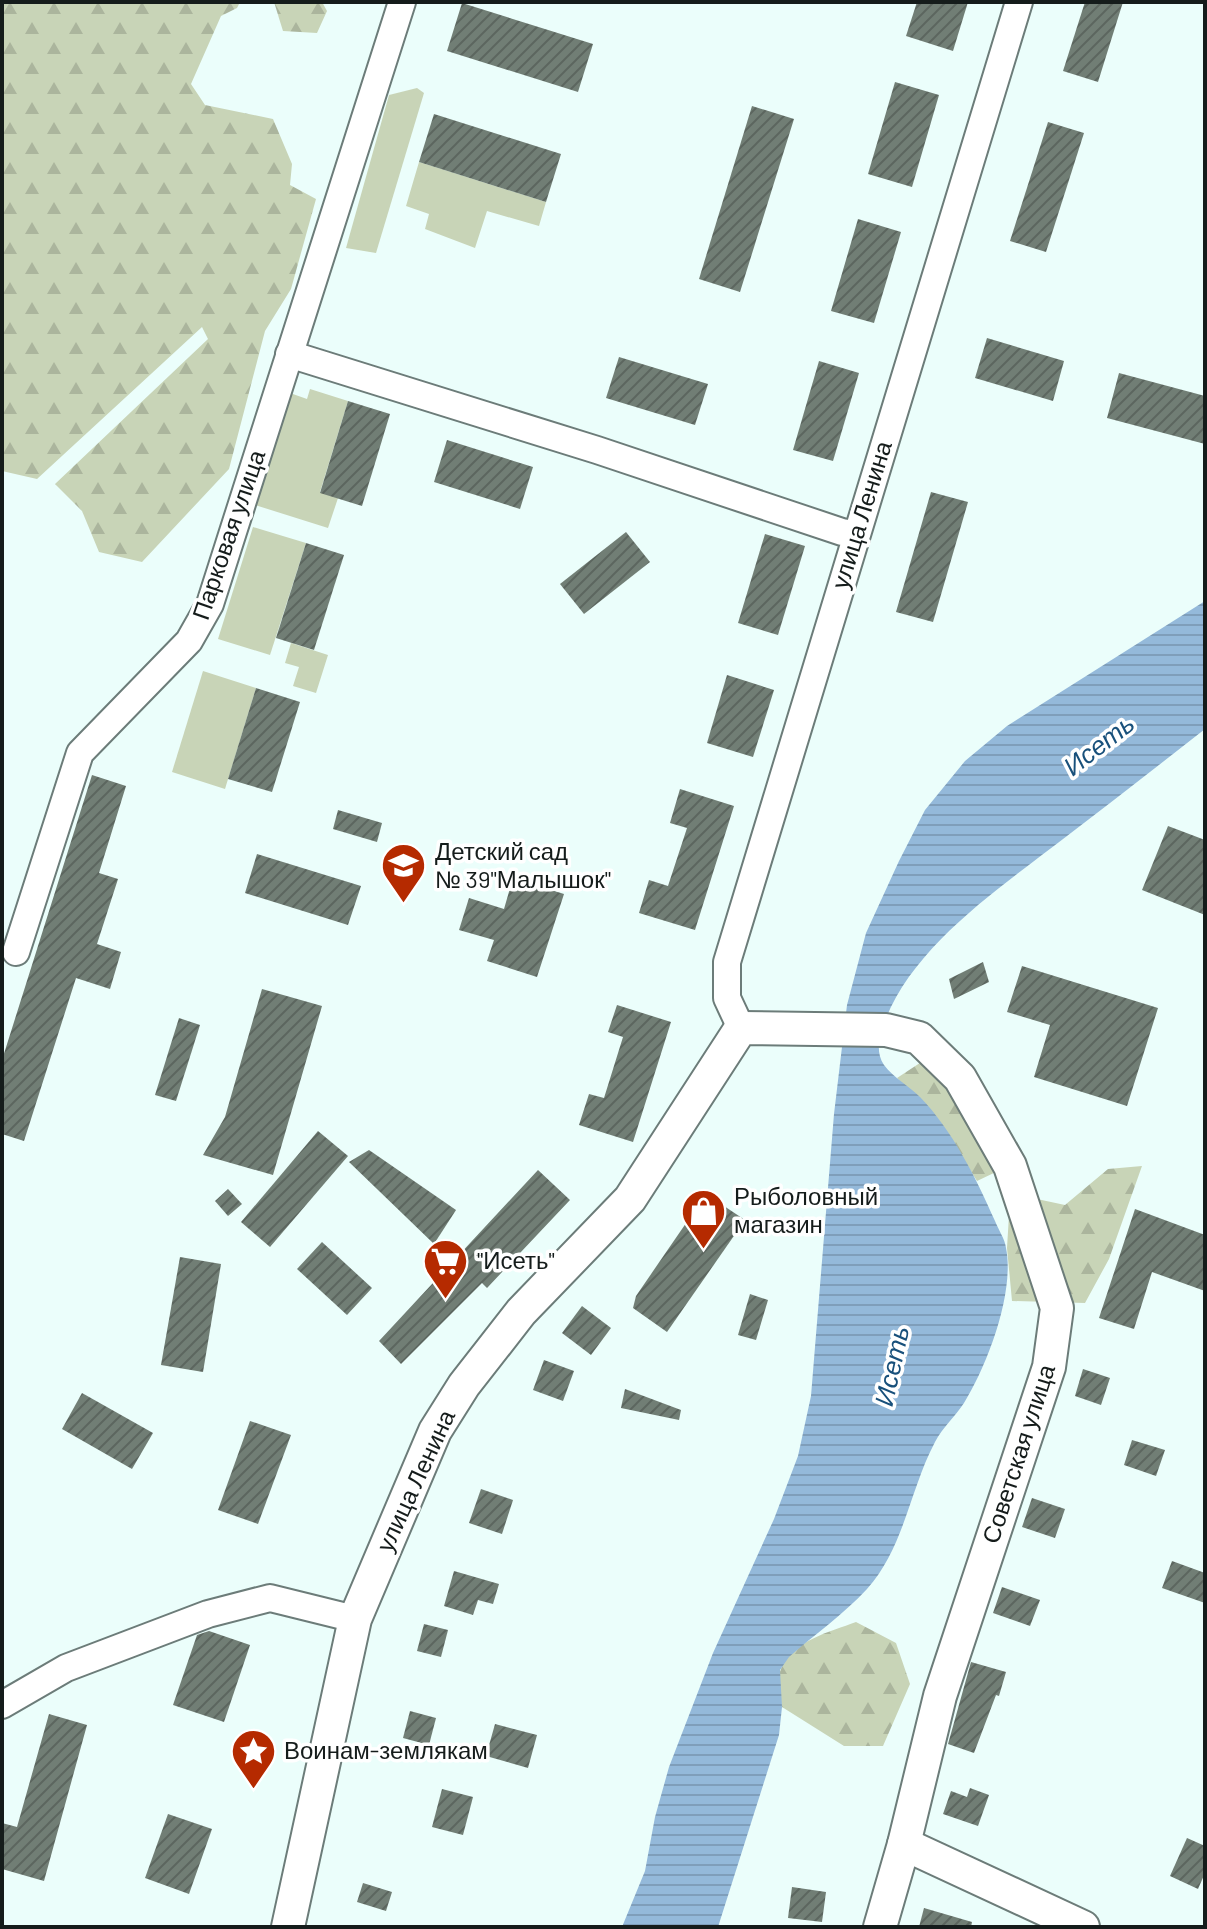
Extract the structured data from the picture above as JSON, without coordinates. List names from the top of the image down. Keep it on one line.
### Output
{"streets":{"street":["улица Ленина","Парковая улица","Советская улица"]},"crossings":[["улица Ленина","Советская улица"]],"water":["Исеть"],"places":{"school or university":["Детский сад № 39\"Малышок\""],"shop":["Рыболовный магазин"],"supermarket":["\"Исеть\""],"place":["Воинам-землякам"]}}
